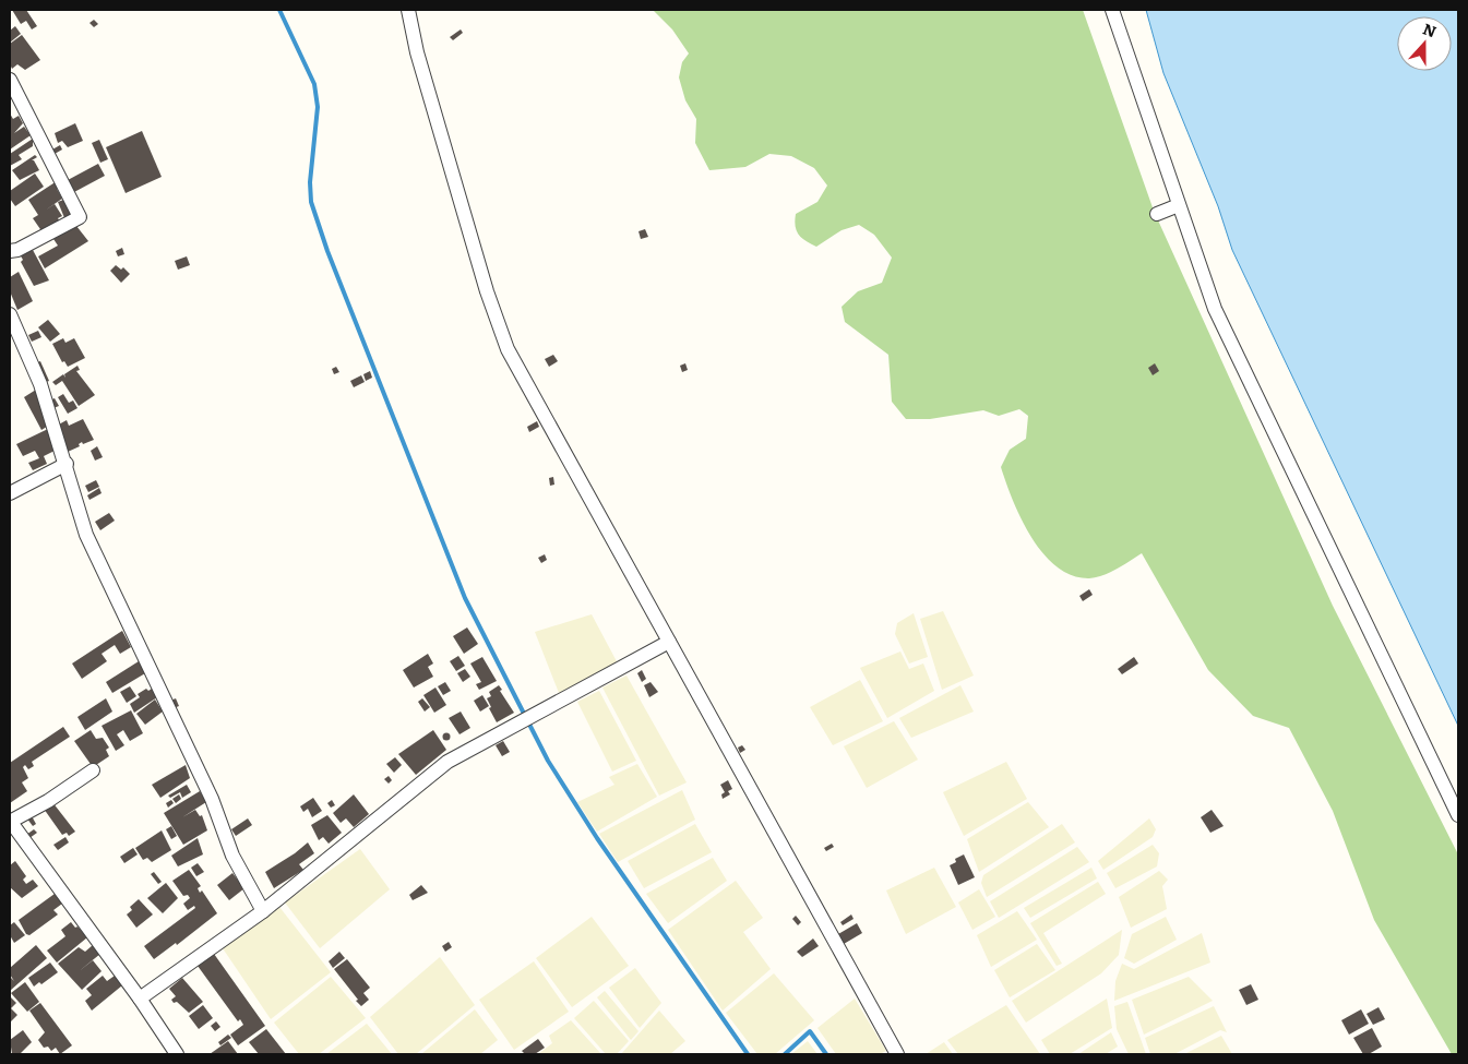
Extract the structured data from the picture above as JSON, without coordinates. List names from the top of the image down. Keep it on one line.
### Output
{"north":"top"}
